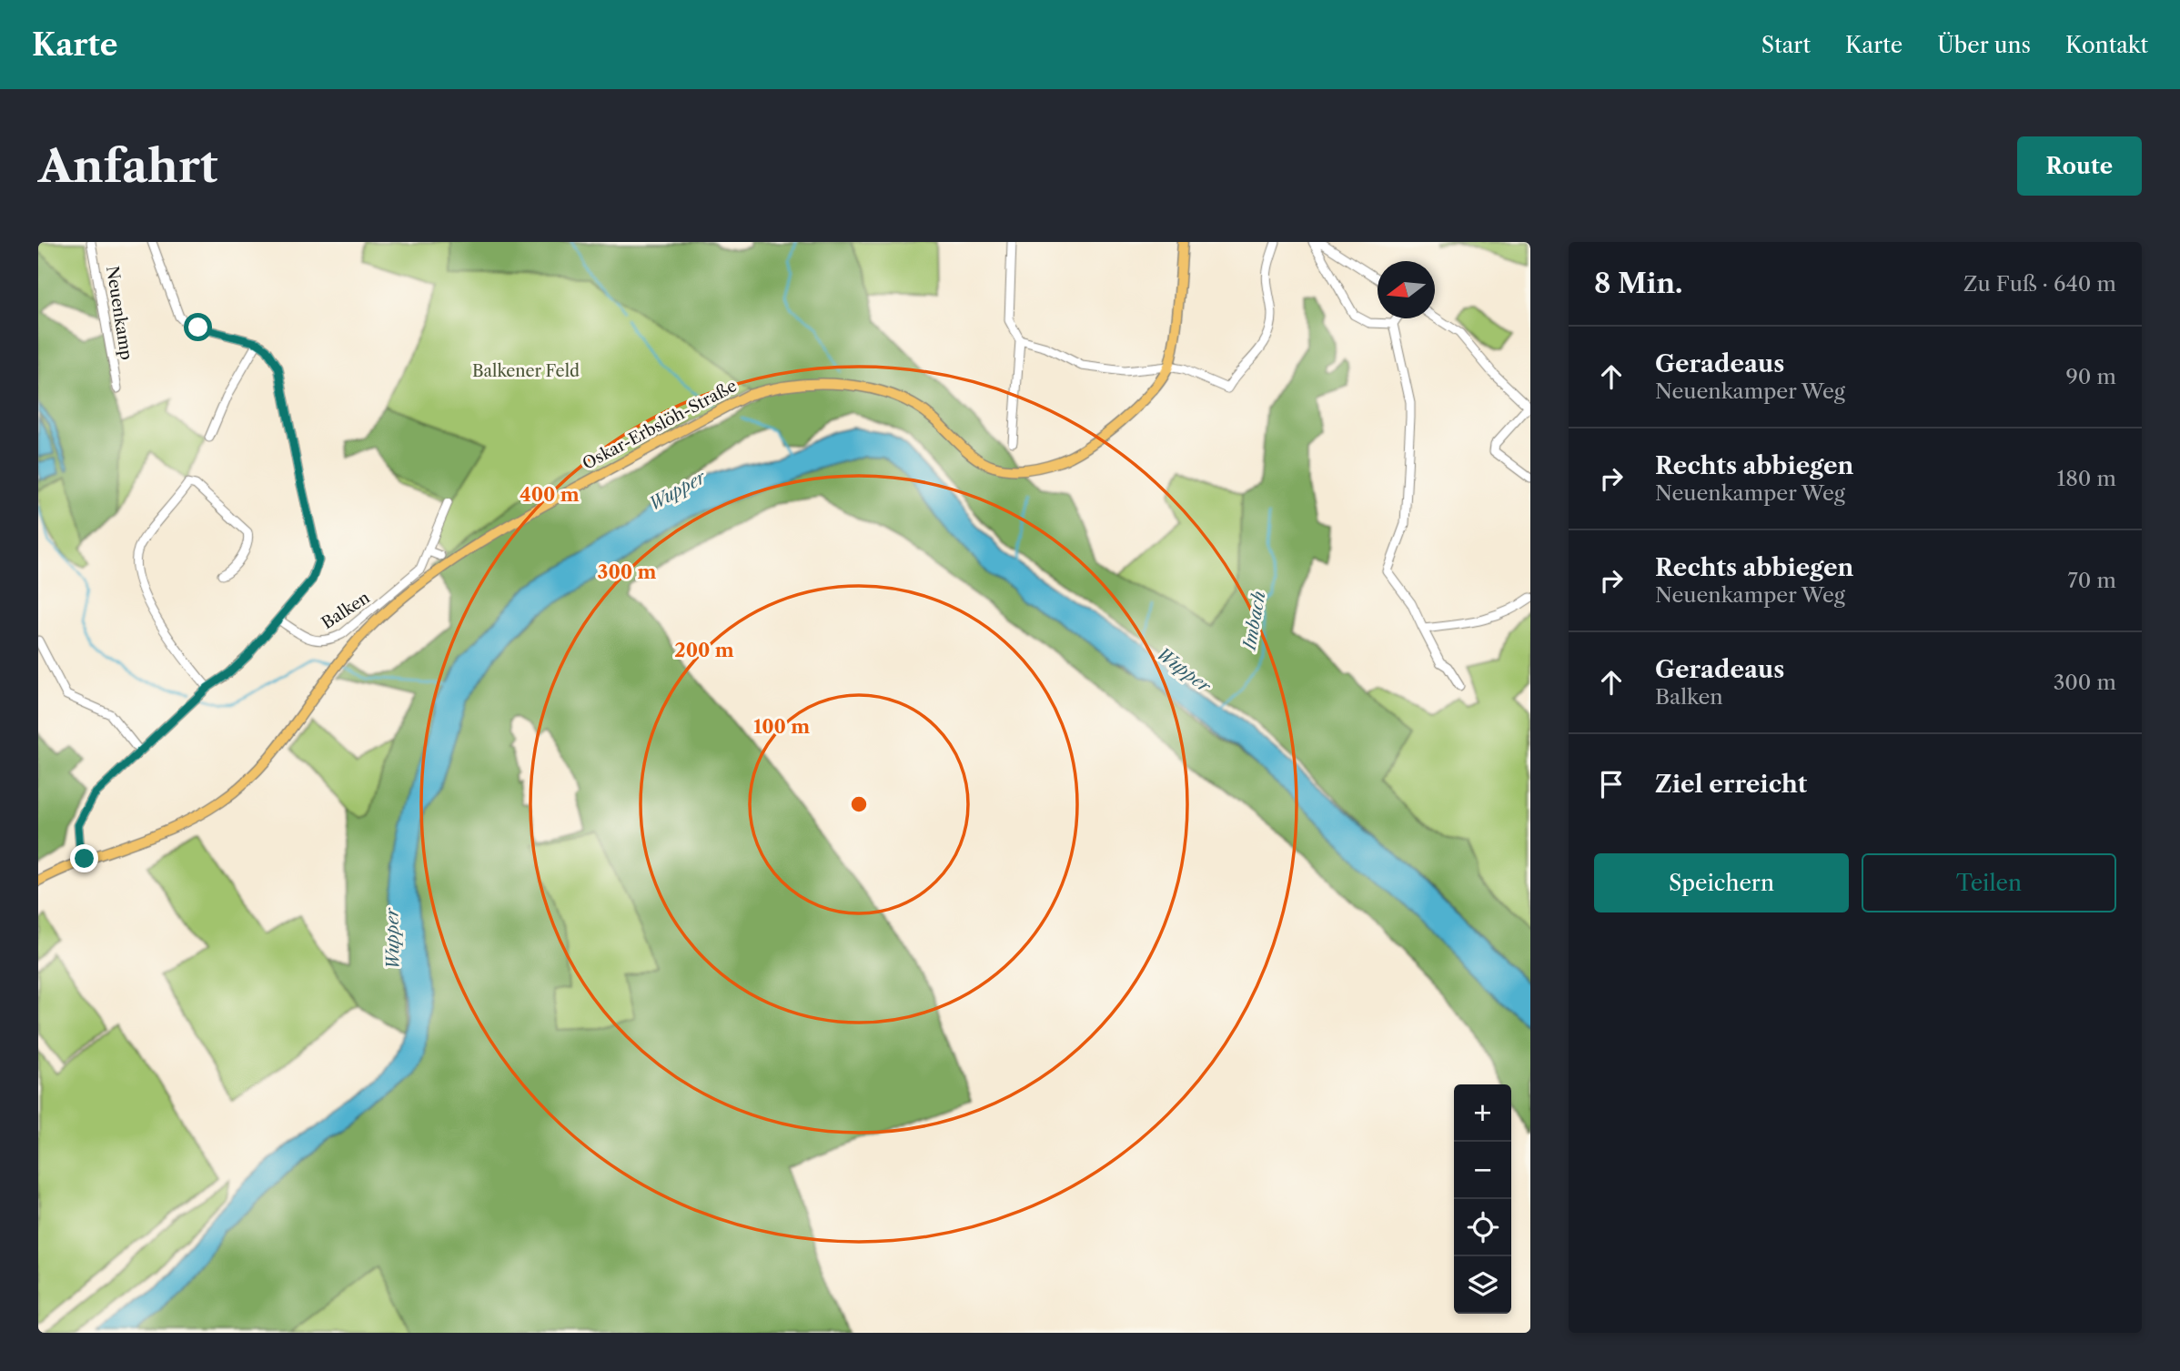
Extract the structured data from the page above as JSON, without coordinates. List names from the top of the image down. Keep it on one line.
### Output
{"streets":{"main road":["Oskar-Erbslöh-Straße"],"street":["Neuenkamp","Balken"]},"water":["Wupper","Imbach"],"parks":["Balkener Feld"],"north":"left","page":{"header":"Karte","nav":["Start","Karte","Über uns","Kontakt"],"buttons":["Route",["Speichern","Teilen"]],"title":"Anfahrt","heading":["8 Min.","Zu Fuß · 640 m"],"list":[["Geradeaus","Neuenkamper Weg","90 m"],["Rechts abbiegen","Neuenkamper Weg","180 m"],["Rechts abbiegen","Neuenkamper Weg","70 m"],["Geradeaus","Balken","300 m"],"Ziel erreicht"],"map_buttons":["+","−"]},"rings":["400 m","300 m","200 m","100 m"]}
